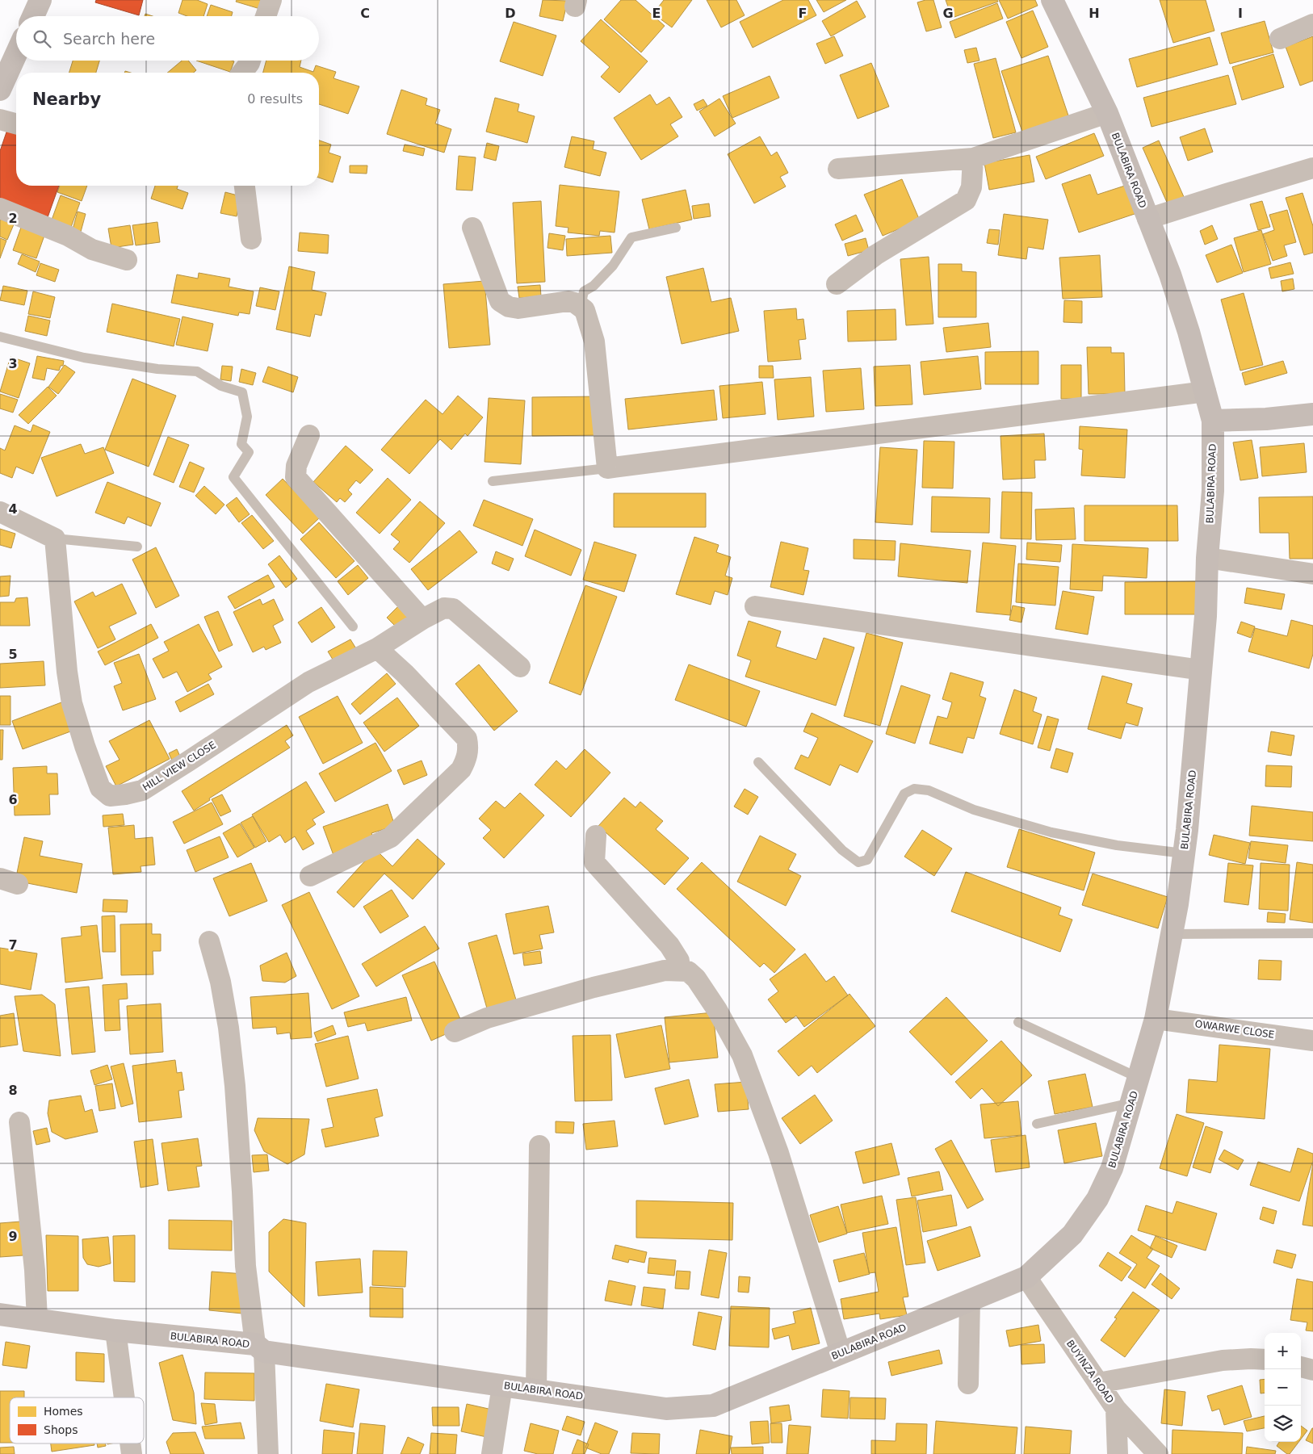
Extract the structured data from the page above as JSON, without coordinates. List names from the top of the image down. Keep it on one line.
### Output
{"streets":{"street":["BULABIRA ROAD","HILL VIEW CLOSE","OWARWE CLOSE","BUYINZA ROAD"]},"crossings":[["BULABIRA ROAD","OWARWE CLOSE"],["BULABIRA ROAD","BUYINZA ROAD"]],"legend":["Homes","Shops"],"page":{"search":"Search here","heading":["Nearby","0 results"],"map_buttons":["+","−"]},"grid":{"columns":["C","D","E","F","G","H","I"],"rows":["2","3","4","5","6","7","8","9"]}}
